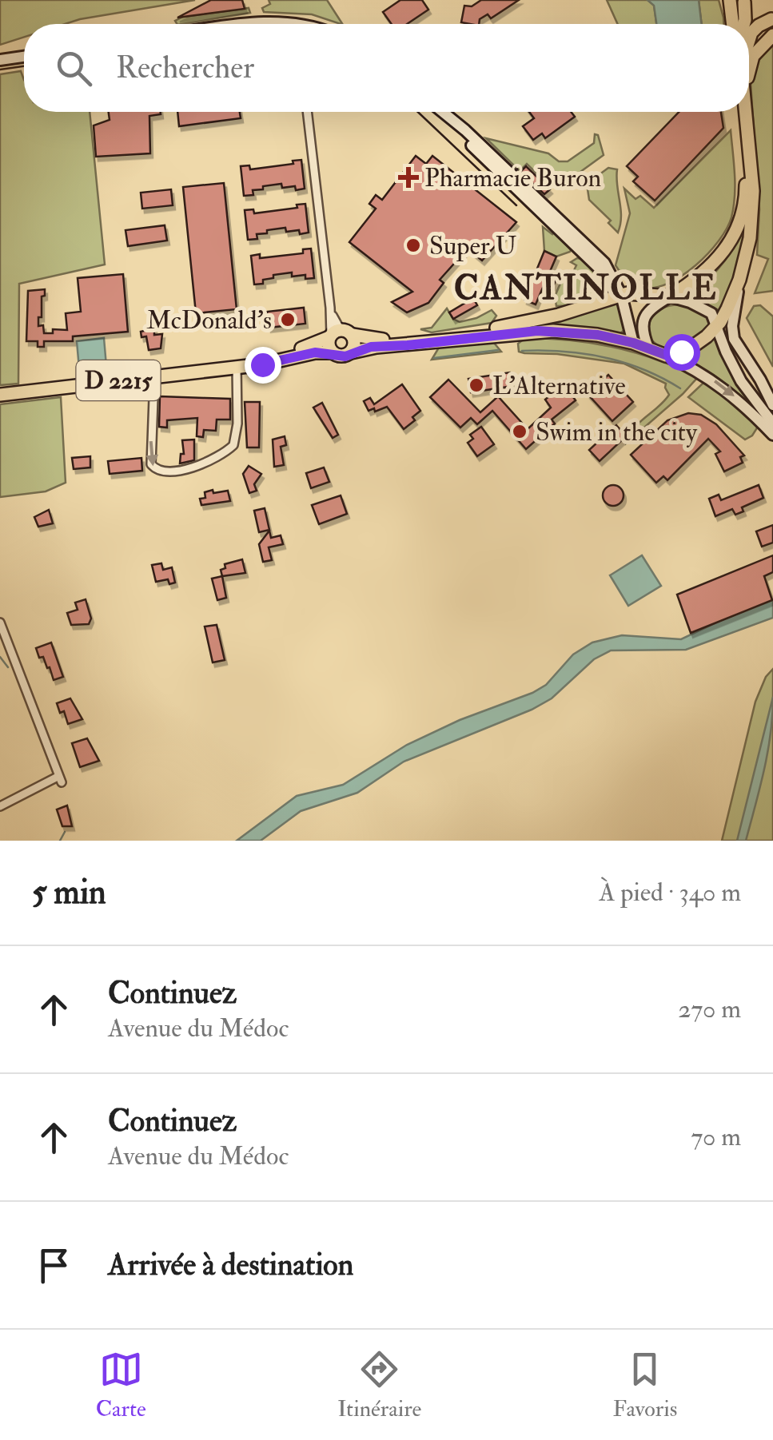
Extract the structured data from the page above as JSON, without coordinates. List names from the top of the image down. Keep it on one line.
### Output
{"streets":{"main road":["D 2215"]},"districts":["CANTINOLLE"],"places":{"health":["Pharmacie Buron"],"other":["Super U","McDonald's","L'Alternative","Swim in the city"]},"page":{"search":"Rechercher","heading":["5 min","À pied · 340 m"],"list":[["Continuez","Avenue du Médoc","270 m"],["Continuez","Avenue du Médoc","70 m"],"Arrivée à destination"],"nav":["Carte","Itinéraire","Favoris"]}}
